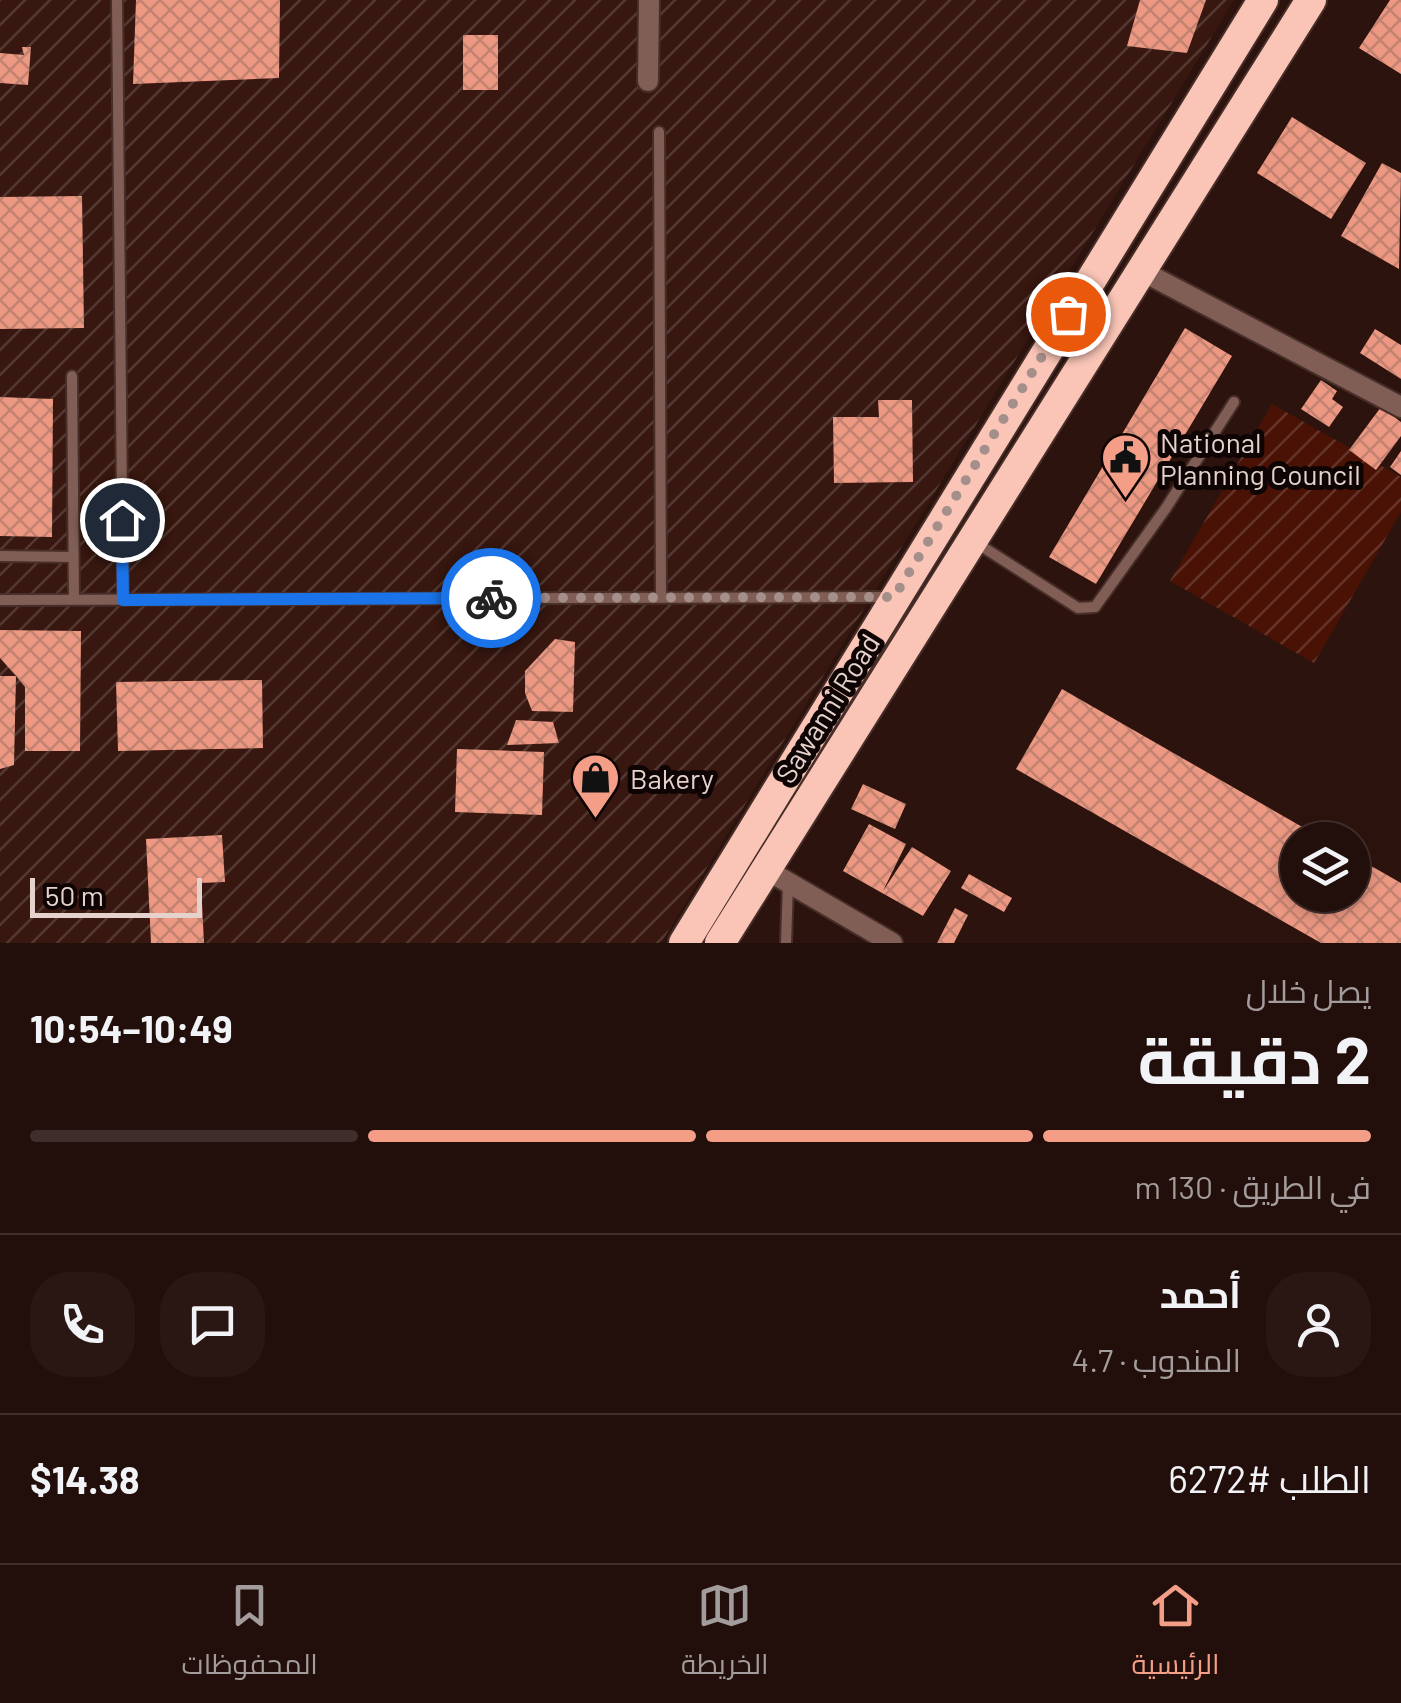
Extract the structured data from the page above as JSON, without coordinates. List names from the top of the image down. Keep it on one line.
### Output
{"streets":{"highway":["Sawanni Road"]},"places":{"public building":["National Planning Council"],"shop":["Bakery"]},"scale_bar":"50 m","page":{"scale":"50 m","heading":["2 دقيقة","يصل خلال","10:49–10:54"],"panel":["أحمد","المندوب · 4.7","الطلب #6272","$14.38"],"bar":"في الطريق · 130 m","tabs":["الرئيسية","الخريطة","المحفوظات"]}}
